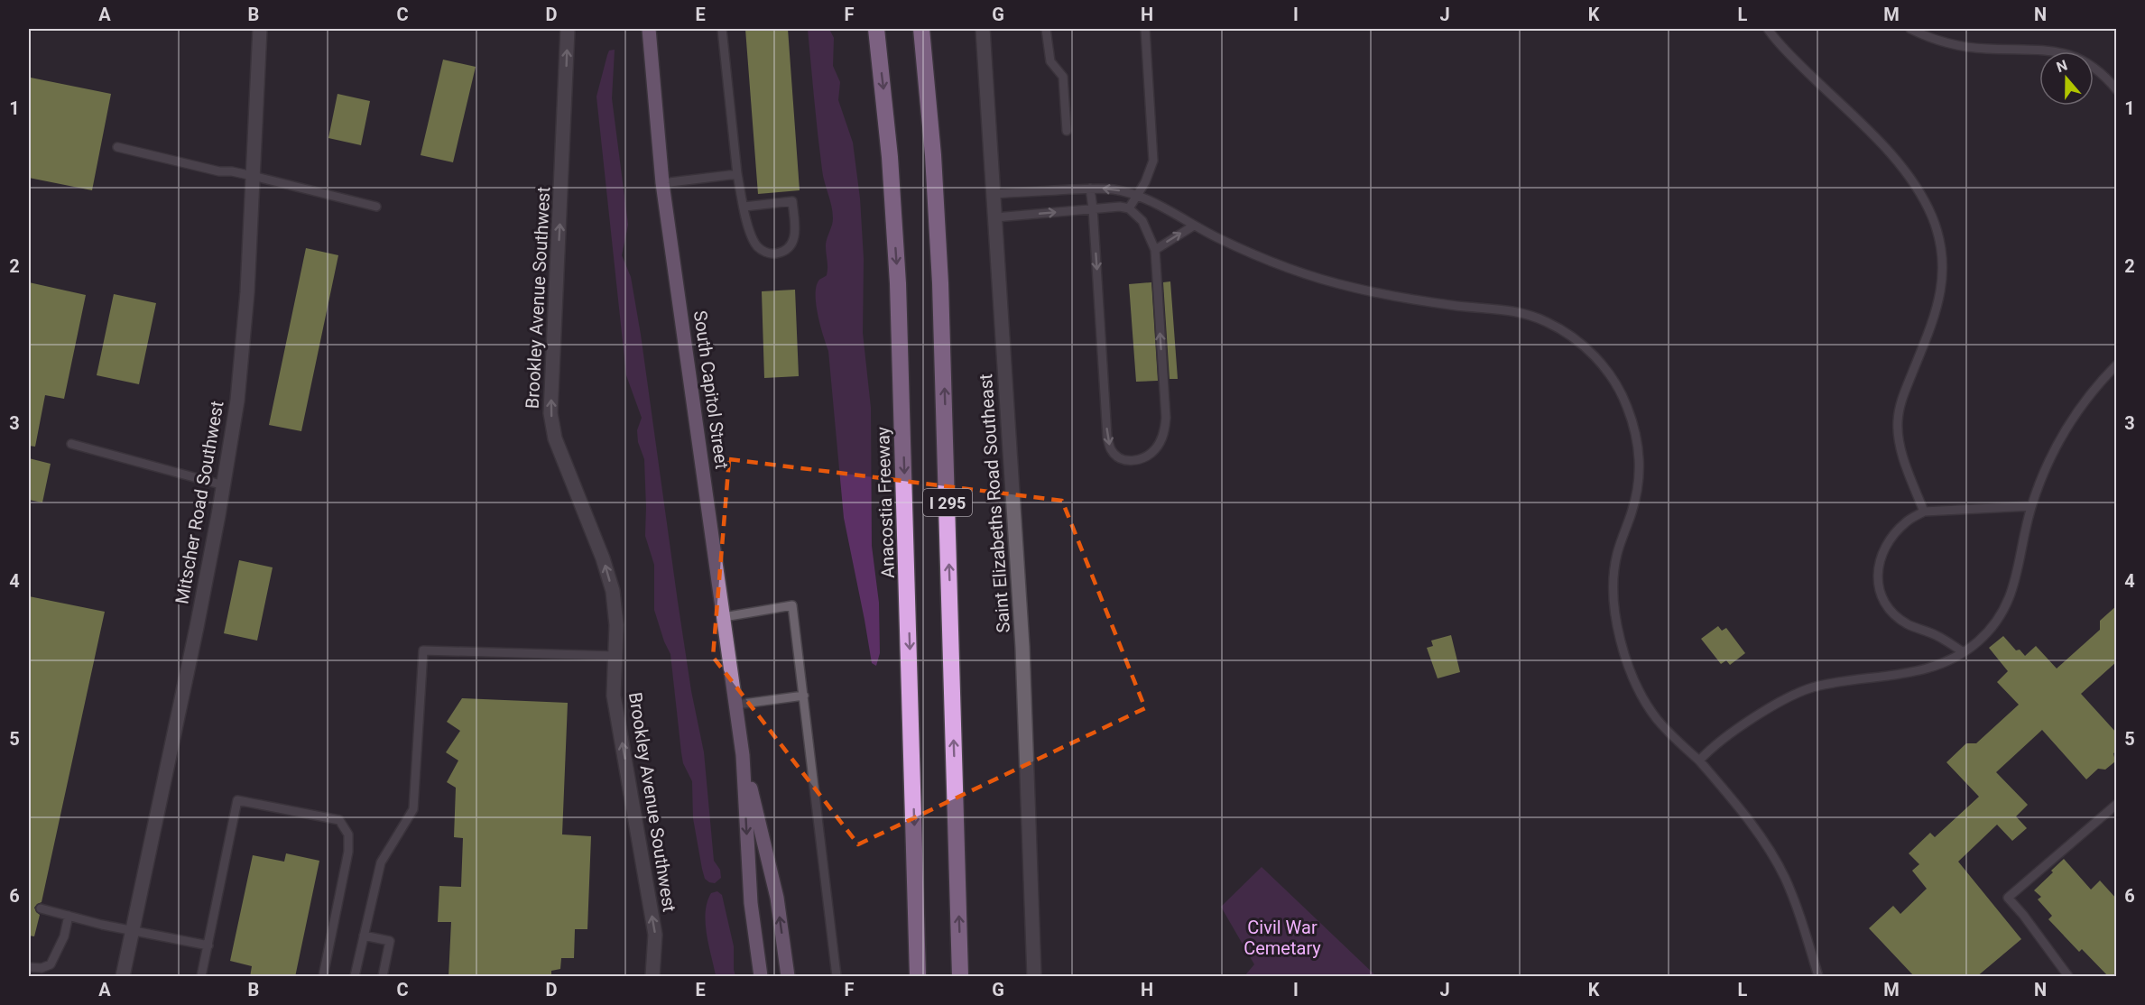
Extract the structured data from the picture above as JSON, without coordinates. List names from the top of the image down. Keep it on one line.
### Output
{"streets":{"highway":["Anacostia Freeway","I 295"],"main road":["South Capitol Street"],"street":["Brookley Avenue Southwest","Mitscher Road Southwest","Saint Elizabeths Road Southeast"]},"one_way":["Brookley Avenue Southwest"],"parks":["Civil War Cemetary"],"north":"top","grid":{"columns":["A","B","C","D","E","F","G","H","I","J","K","L","M","N"],"rows":["1","2","3","4","5","6"]}}
